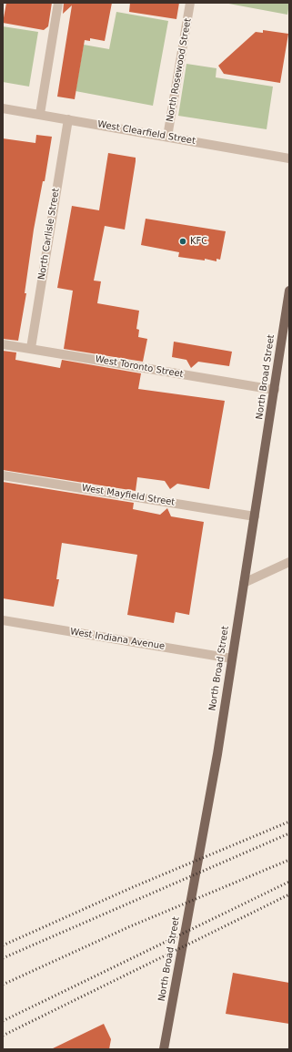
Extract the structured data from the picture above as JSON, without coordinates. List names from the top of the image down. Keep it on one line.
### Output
{"streets":{"main road":["North Broad Street"],"street":["North Rosewood Street","West Clearfield Street","North Carlisle Street","West Toronto Street","West Mayfield Street","West Indiana Avenue"]},"crossings":[["North Rosewood Street","West Clearfield Street"],["West Clearfield Street","North Carlisle Street"],["North Carlisle Street","West Toronto Street"],["West Toronto Street","North Broad Street"],["North Broad Street","West Mayfield Street"],["North Broad Street","West Indiana Avenue"]],"places":["KFC"]}
